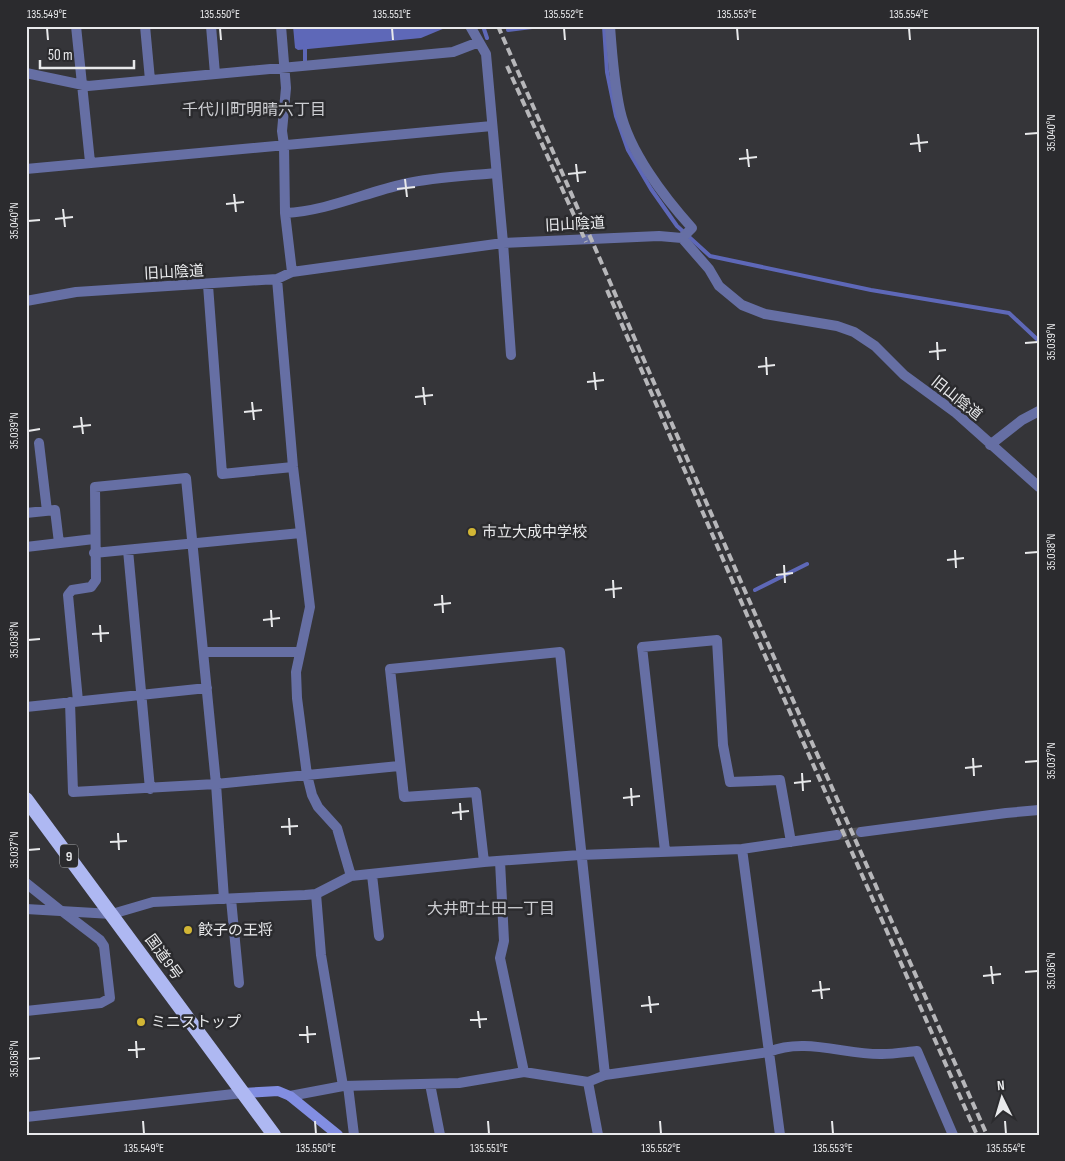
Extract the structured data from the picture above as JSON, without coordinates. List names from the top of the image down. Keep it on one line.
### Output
{"streets":{"highway":["9","国道9号"],"street":["旧山陰道"]},"districts":["千代川町明晴六丁目","大井町土田一丁目"],"places":["市立大成中学校","餃子の王将","ミニストップ"],"scale_bar":"50 m","north":"top","coordinates":["135.549°E","135.550°E","135.551°E","135.552°E","135.553°E","135.554°E","35.040°N","35.039°N","35.038°N","35.037°N","35.036°N"]}
